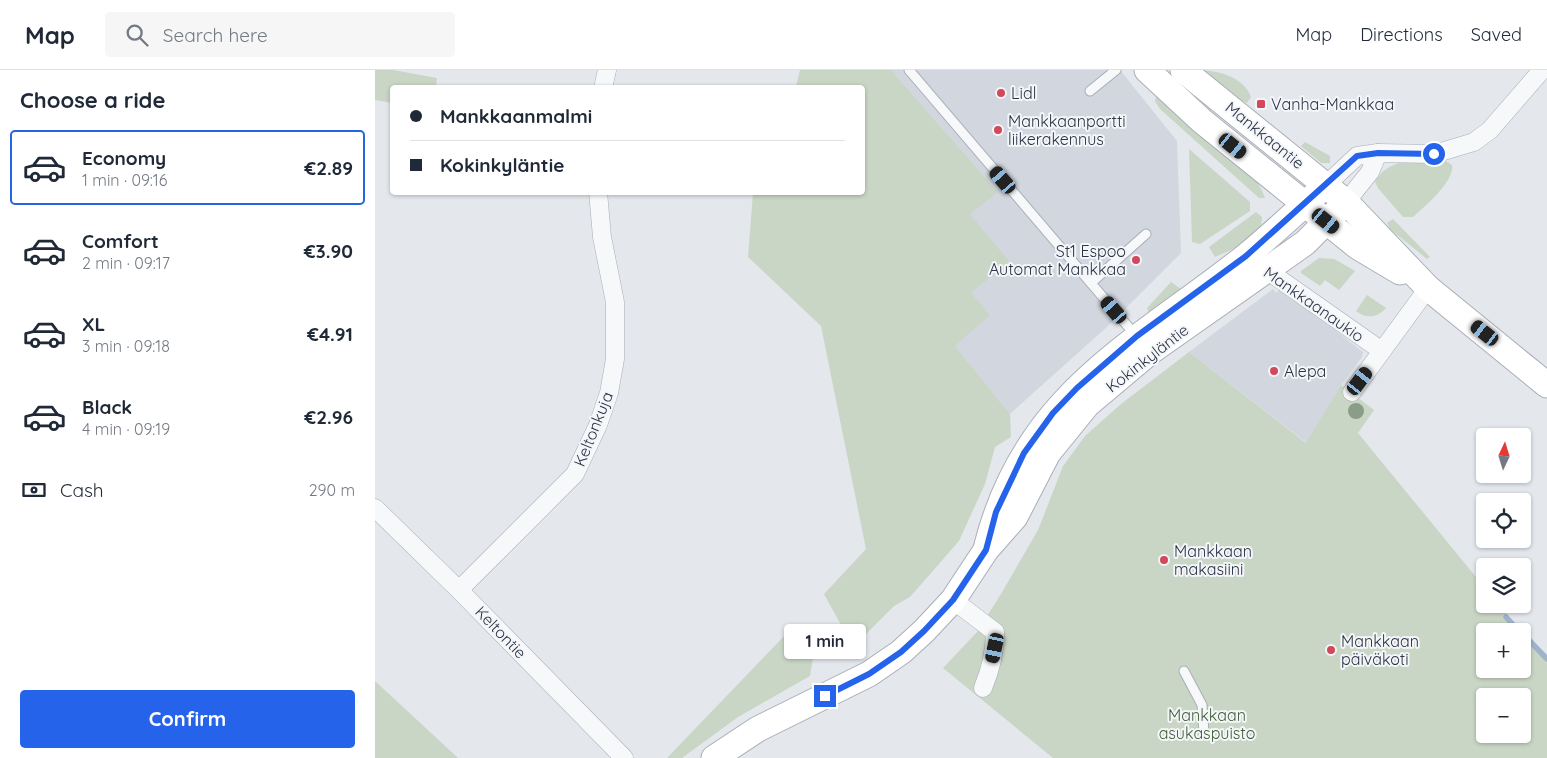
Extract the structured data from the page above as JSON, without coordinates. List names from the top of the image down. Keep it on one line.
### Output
{"streets":{"main road":["Mankkaantie","Kokinkyläntie"],"street":["Mankkaanaukio","Keltonkuja","Keltontie"]},"crossings":[["Mankkaantie","Mankkaanaukio"],["Mankkaantie","Kokinkyläntie"],["Mankkaanaukio","Kokinkyläntie"],["Keltonkuja","Keltontie"]],"parks":["Mankkaan asukaspuisto"],"places":{"other":["Lidl","Mankkaanportti liikerakennus","St1 Espoo Automat Mankkaa","Alepa","Mankkaan makasiini","Mankkaan päiväkoti"],"transit":["Vanha-Mankkaa"]},"north":"top","page":{"header":"Map","search":"Search here","nav":["Map","Directions","Saved"],"heading":"Choose a ride","banner":["Mankkaanmalmi","Kokinkyläntie"],"list":[{"name":"Economy","note":"1 min · 09:16","value":"€2.89"},{"name":"Comfort","note":"2 min · 09:17","value":"€3.90"},{"name":"XL","note":"3 min · 09:18","value":"€4.91"},{"name":"Black","note":"4 min · 09:19","value":"€2.96"}],"map_buttons":["+","−"],"pay":["Cash","290 m"],"bubble":"1 min","buttons":"Confirm"}}
